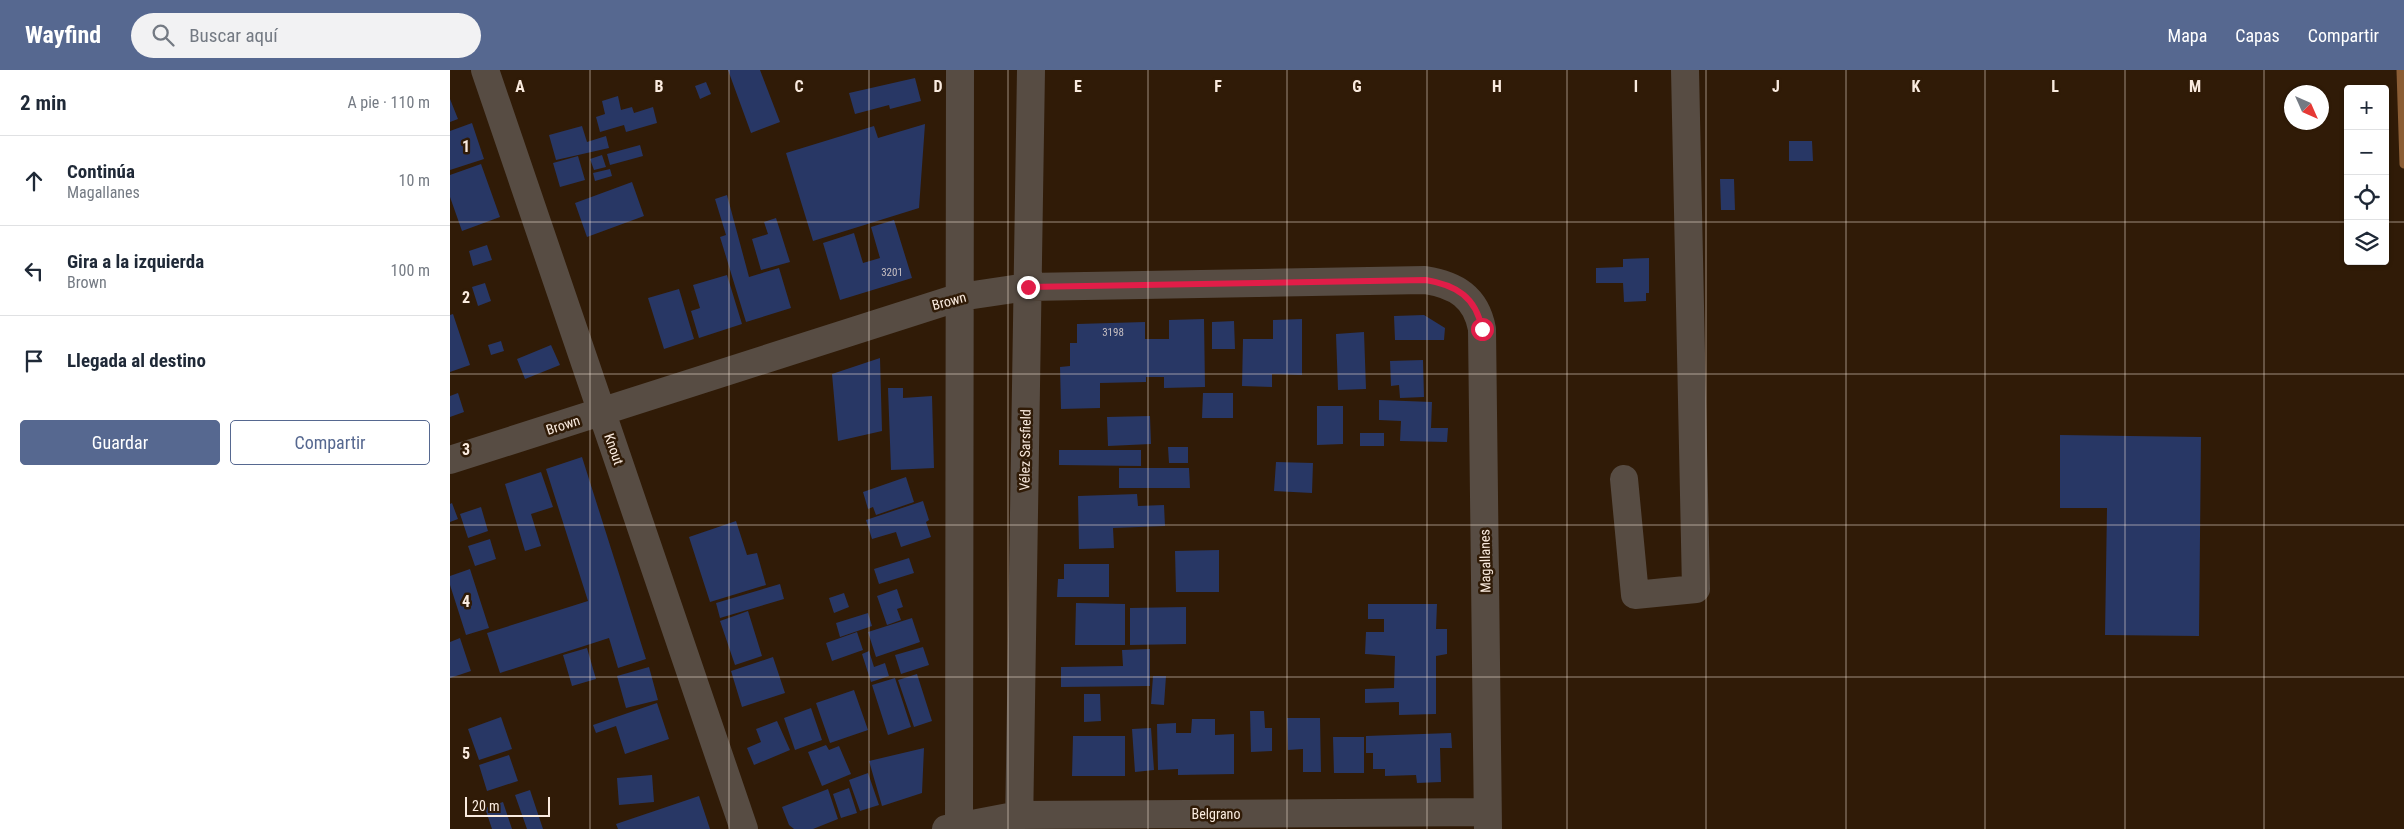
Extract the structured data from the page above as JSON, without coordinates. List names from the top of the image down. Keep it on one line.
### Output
{"streets":{"street":["Brown","Knout","Vélez Sarsfield","Magallanes","Belgrano"]},"crossings":[["Brown","Knout"],["Brown","Vélez Sarsfield"],["Brown","Magallanes"],["Vélez Sarsfield","Belgrano"],["Magallanes","Belgrano"]],"house_numbers":["3201","3198"],"scale_bar":"20 m","north":"bottom right","page":{"header":"Wayfind","search":"Buscar aquí","nav":["Mapa","Capas","Compartir"],"heading":["2 min","A pie · 110 m"],"map_buttons":["+","−"],"list":[["Continúa","Magallanes","10 m"],["Gira a la izquierda","Brown","100 m"],"Llegada al destino"],"buttons":["Guardar","Compartir"],"scale":"20 m"},"grid":{"columns":["A","B","C","D","E","F","G","H","I","J","K","L","M"],"rows":["1","2","3","4","5"]}}
